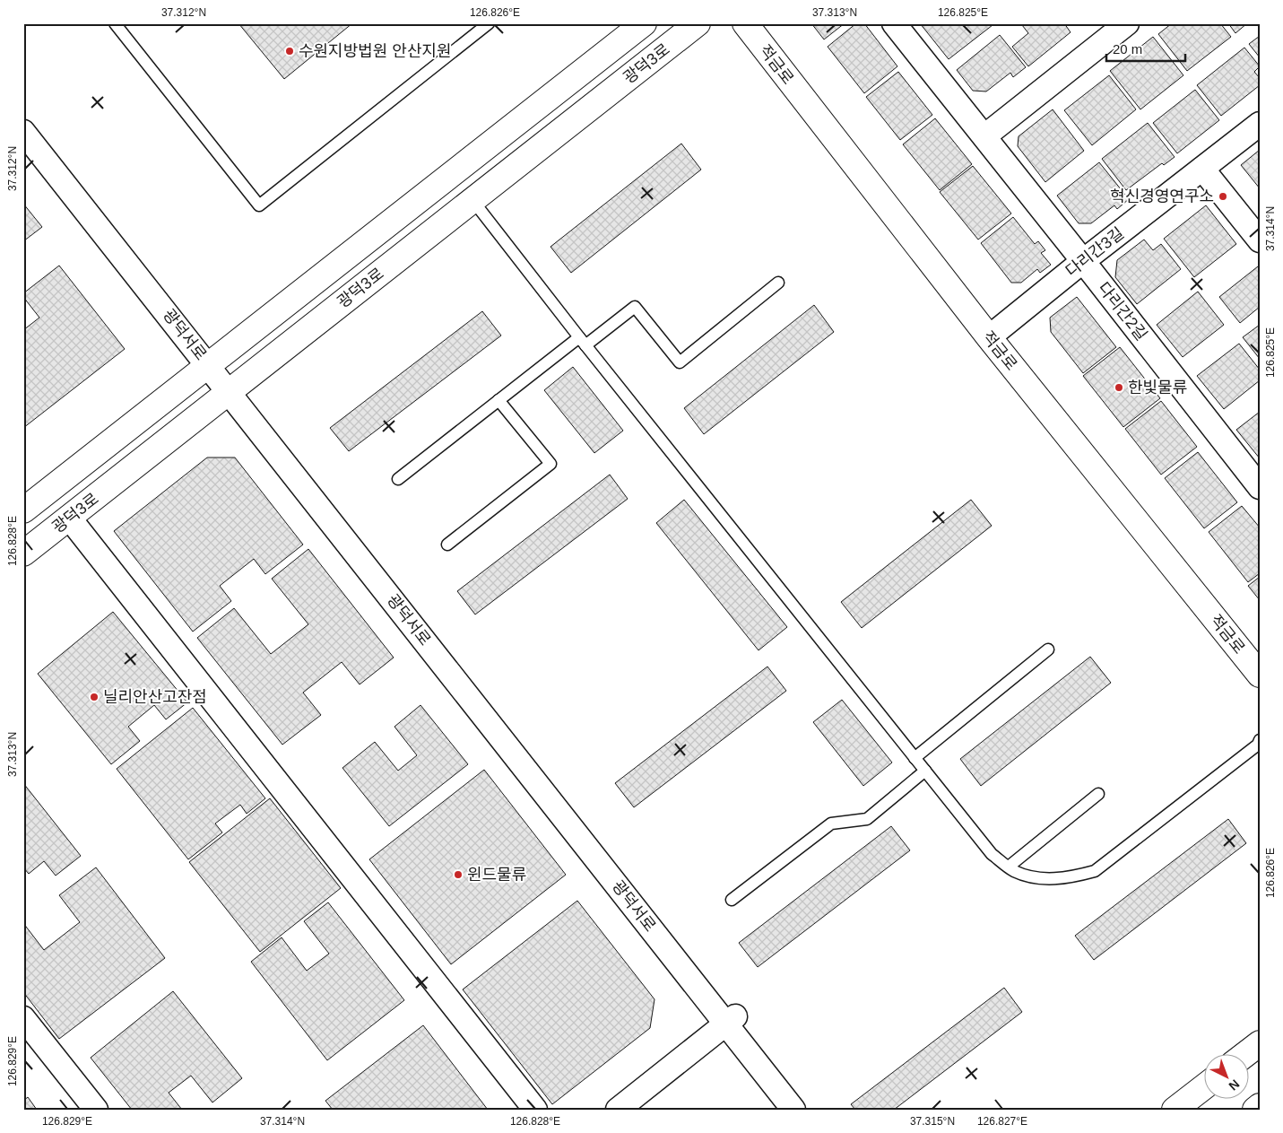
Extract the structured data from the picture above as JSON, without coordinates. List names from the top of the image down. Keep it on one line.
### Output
{"streets":{"street":["광덕3로","적금로","다리간3길","다리간2길","광덕서로"]},"crossings":[["광덕3로","광덕서로"],["적금로","다리간3길"],["다리간3길","다리간2길"]],"places":["수원지방법원 안산지원","혁신경영연구소","한빛물류","닐리안산고잔점","윈드물류"],"scale_bar":"20 m","north":"bottom right","coordinates":["37.312°N","126.826°E","37.313°N","126.825°E","37.314°N","126.828°E","126.829°E","37.315°N","126.827°E"]}
